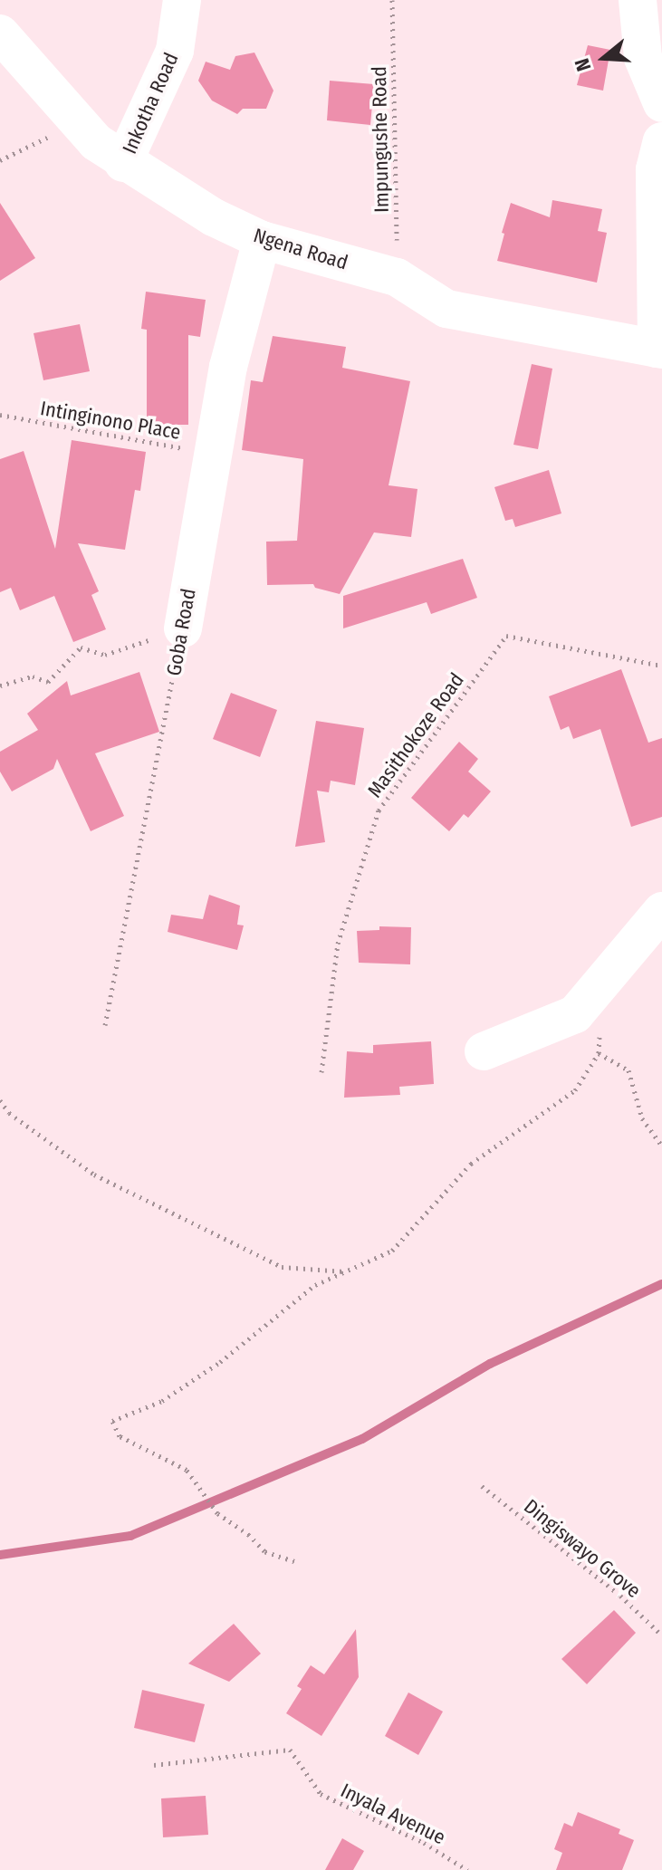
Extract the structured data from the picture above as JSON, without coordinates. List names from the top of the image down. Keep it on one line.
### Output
{"streets":{"street":["Inkotha Road","Ngena Road","Goba Road"],"path":["Impungushe Road","Intinginono Place","Masithokoze Road","Dingiswayo Grove","Inyala Avenue"]},"crossings":[["Inkotha Road","Ngena Road"],["Impungushe Road","Ngena Road"],["Ngena Road","Goba Road"],["Intinginono Place","Goba Road"]],"north":"left"}
